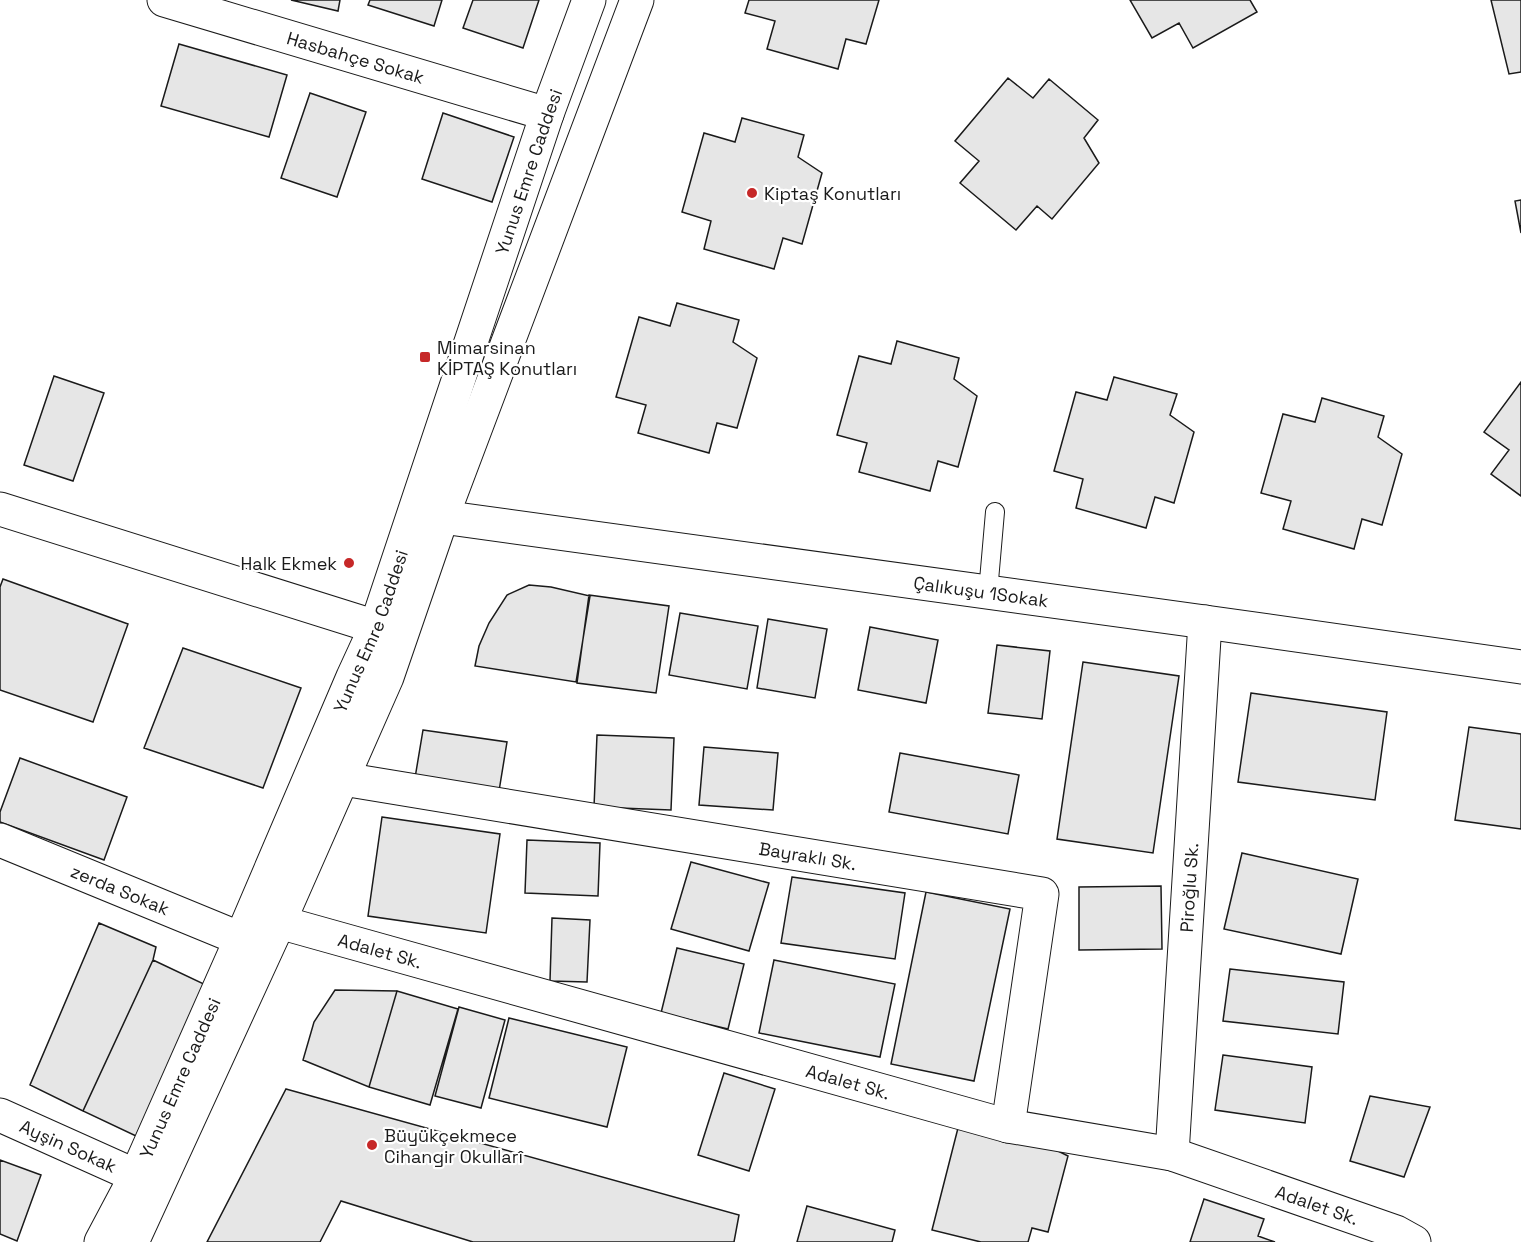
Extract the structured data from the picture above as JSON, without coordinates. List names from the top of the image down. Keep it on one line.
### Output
{"streets":{"street":["Hasbahçe Sokak","Yunus Emre Caddesi","Çalıkuşu 1Sokak","Bayraklı Sk.","Piroğlu Sk.","zerda Sokak","Adalet Sk.","Ayşin Sokak"]},"crossings":[["Hasbahçe Sokak","Yunus Emre Caddesi"],["Yunus Emre Caddesi","zerda Sokak"],["Yunus Emre Caddesi","Ayşin Sokak"],["Çalıkuşu 1Sokak","Piroğlu Sk."],["Bayraklı Sk.","Adalet Sk."],["Piroğlu Sk.","Adalet Sk."]],"places":{"other":["Kiptaş Konutları","Halk Ekmek","Büyükçekmece Cihangir Okullarî"],"transit":["Mimarsinan KİPTAŞ Konutları"]}}
